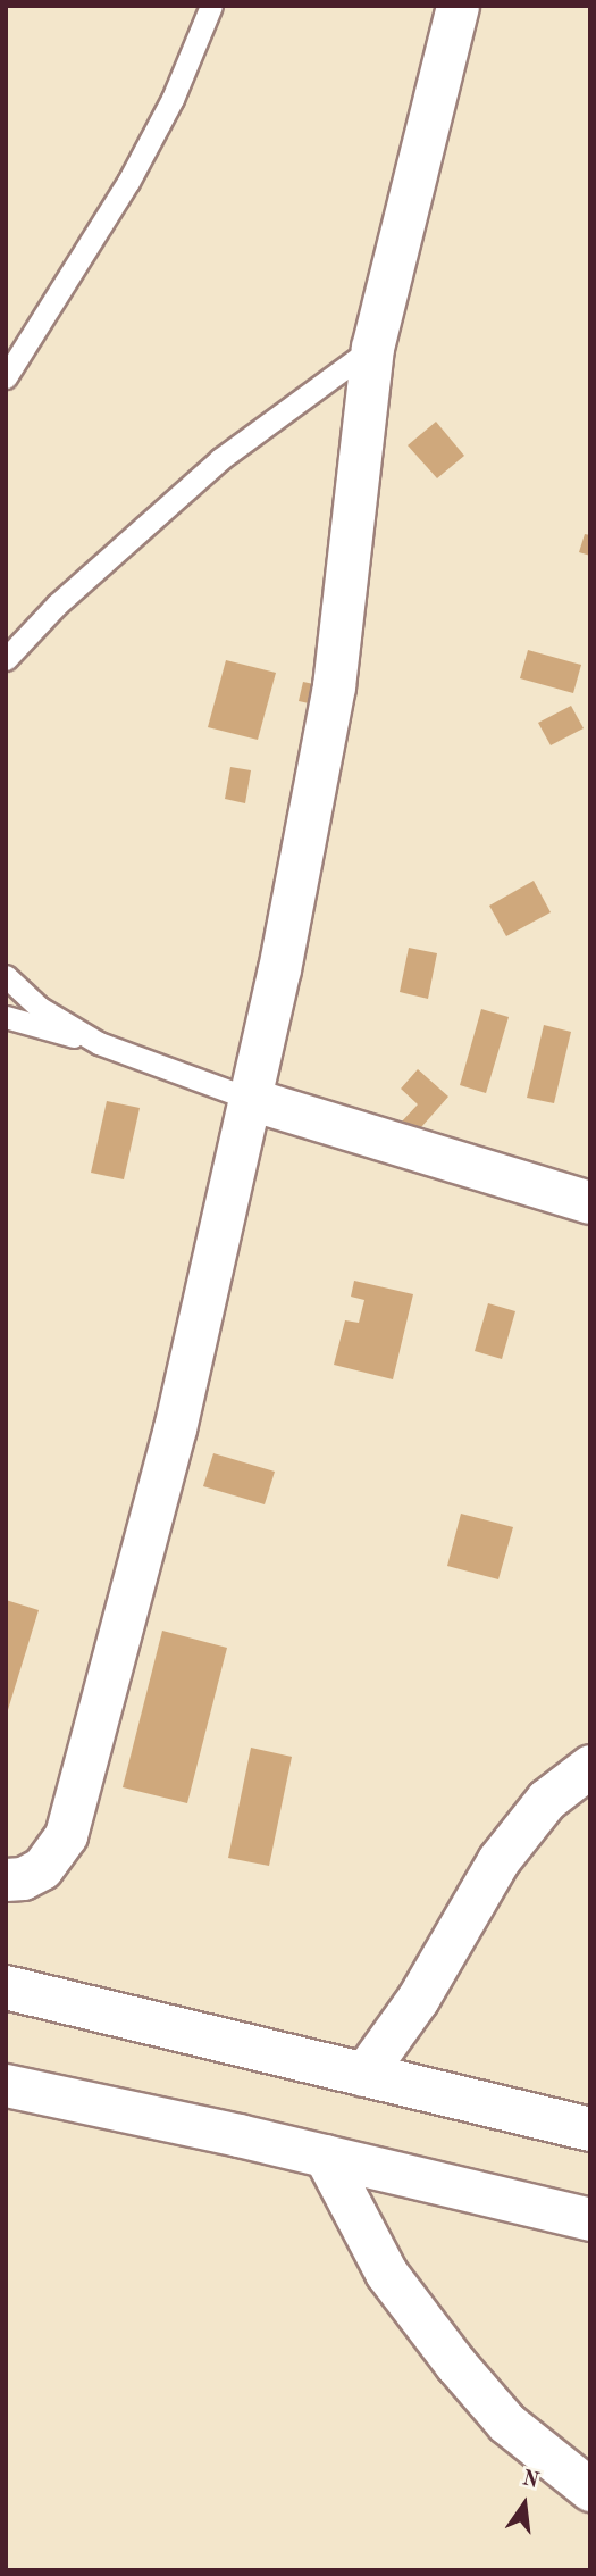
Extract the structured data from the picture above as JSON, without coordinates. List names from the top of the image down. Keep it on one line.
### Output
{"north":"top"}
